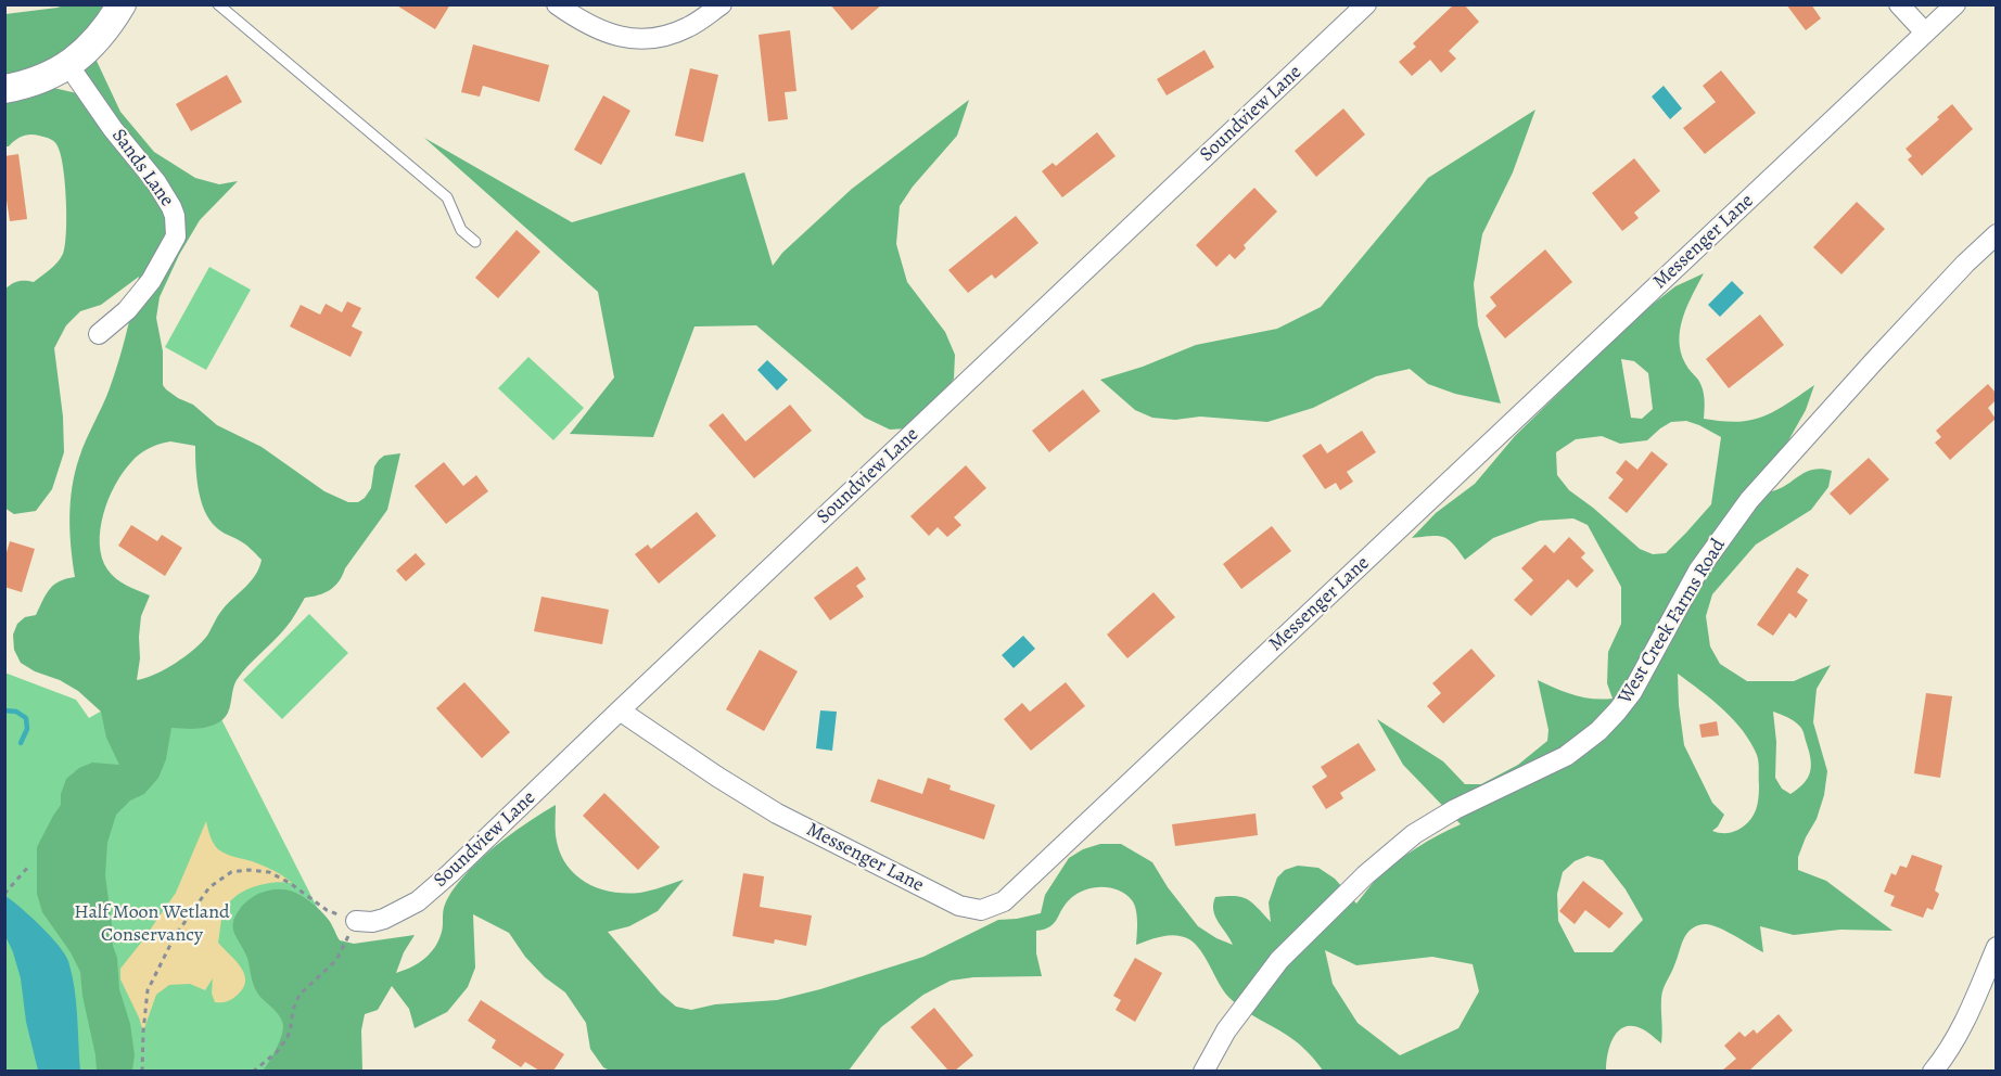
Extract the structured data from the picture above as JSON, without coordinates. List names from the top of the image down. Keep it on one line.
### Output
{"streets":{"street":["Soundview Lane","Sands Lane","Messenger Lane","West Creek Farms Road"]},"crossings":[["Soundview Lane","Messenger Lane"]],"parks":["Half Moon Wetland Conservancy"]}
